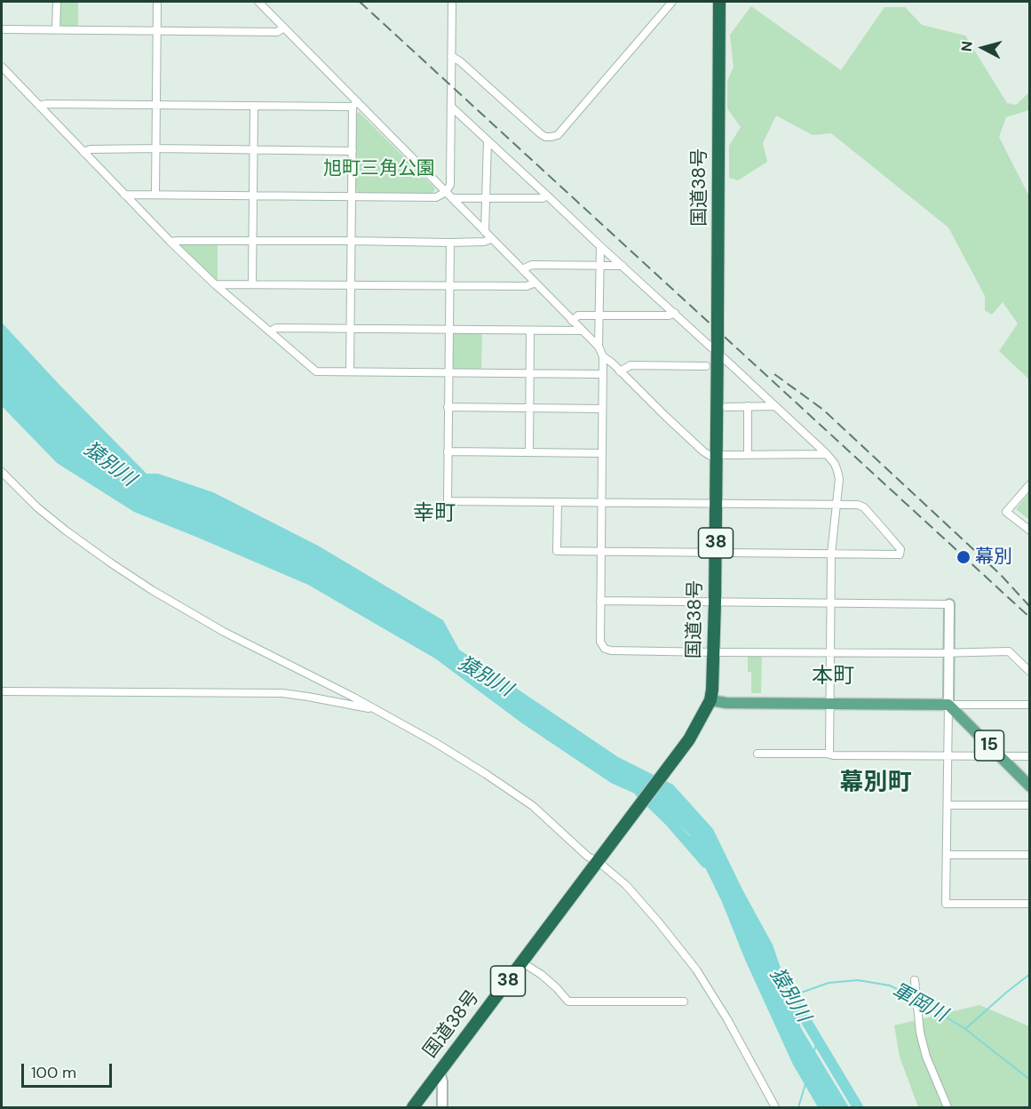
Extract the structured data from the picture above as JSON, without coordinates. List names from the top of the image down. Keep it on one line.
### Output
{"streets":{"highway":["国道38号","38"],"main road":["15"]},"districts":["幸町","本町","幕別町"],"water":["猿別川","軍岡川"],"parks":["旭町三角公園"],"places":["幕別"],"scale_bar":"100 m","north":"left"}
